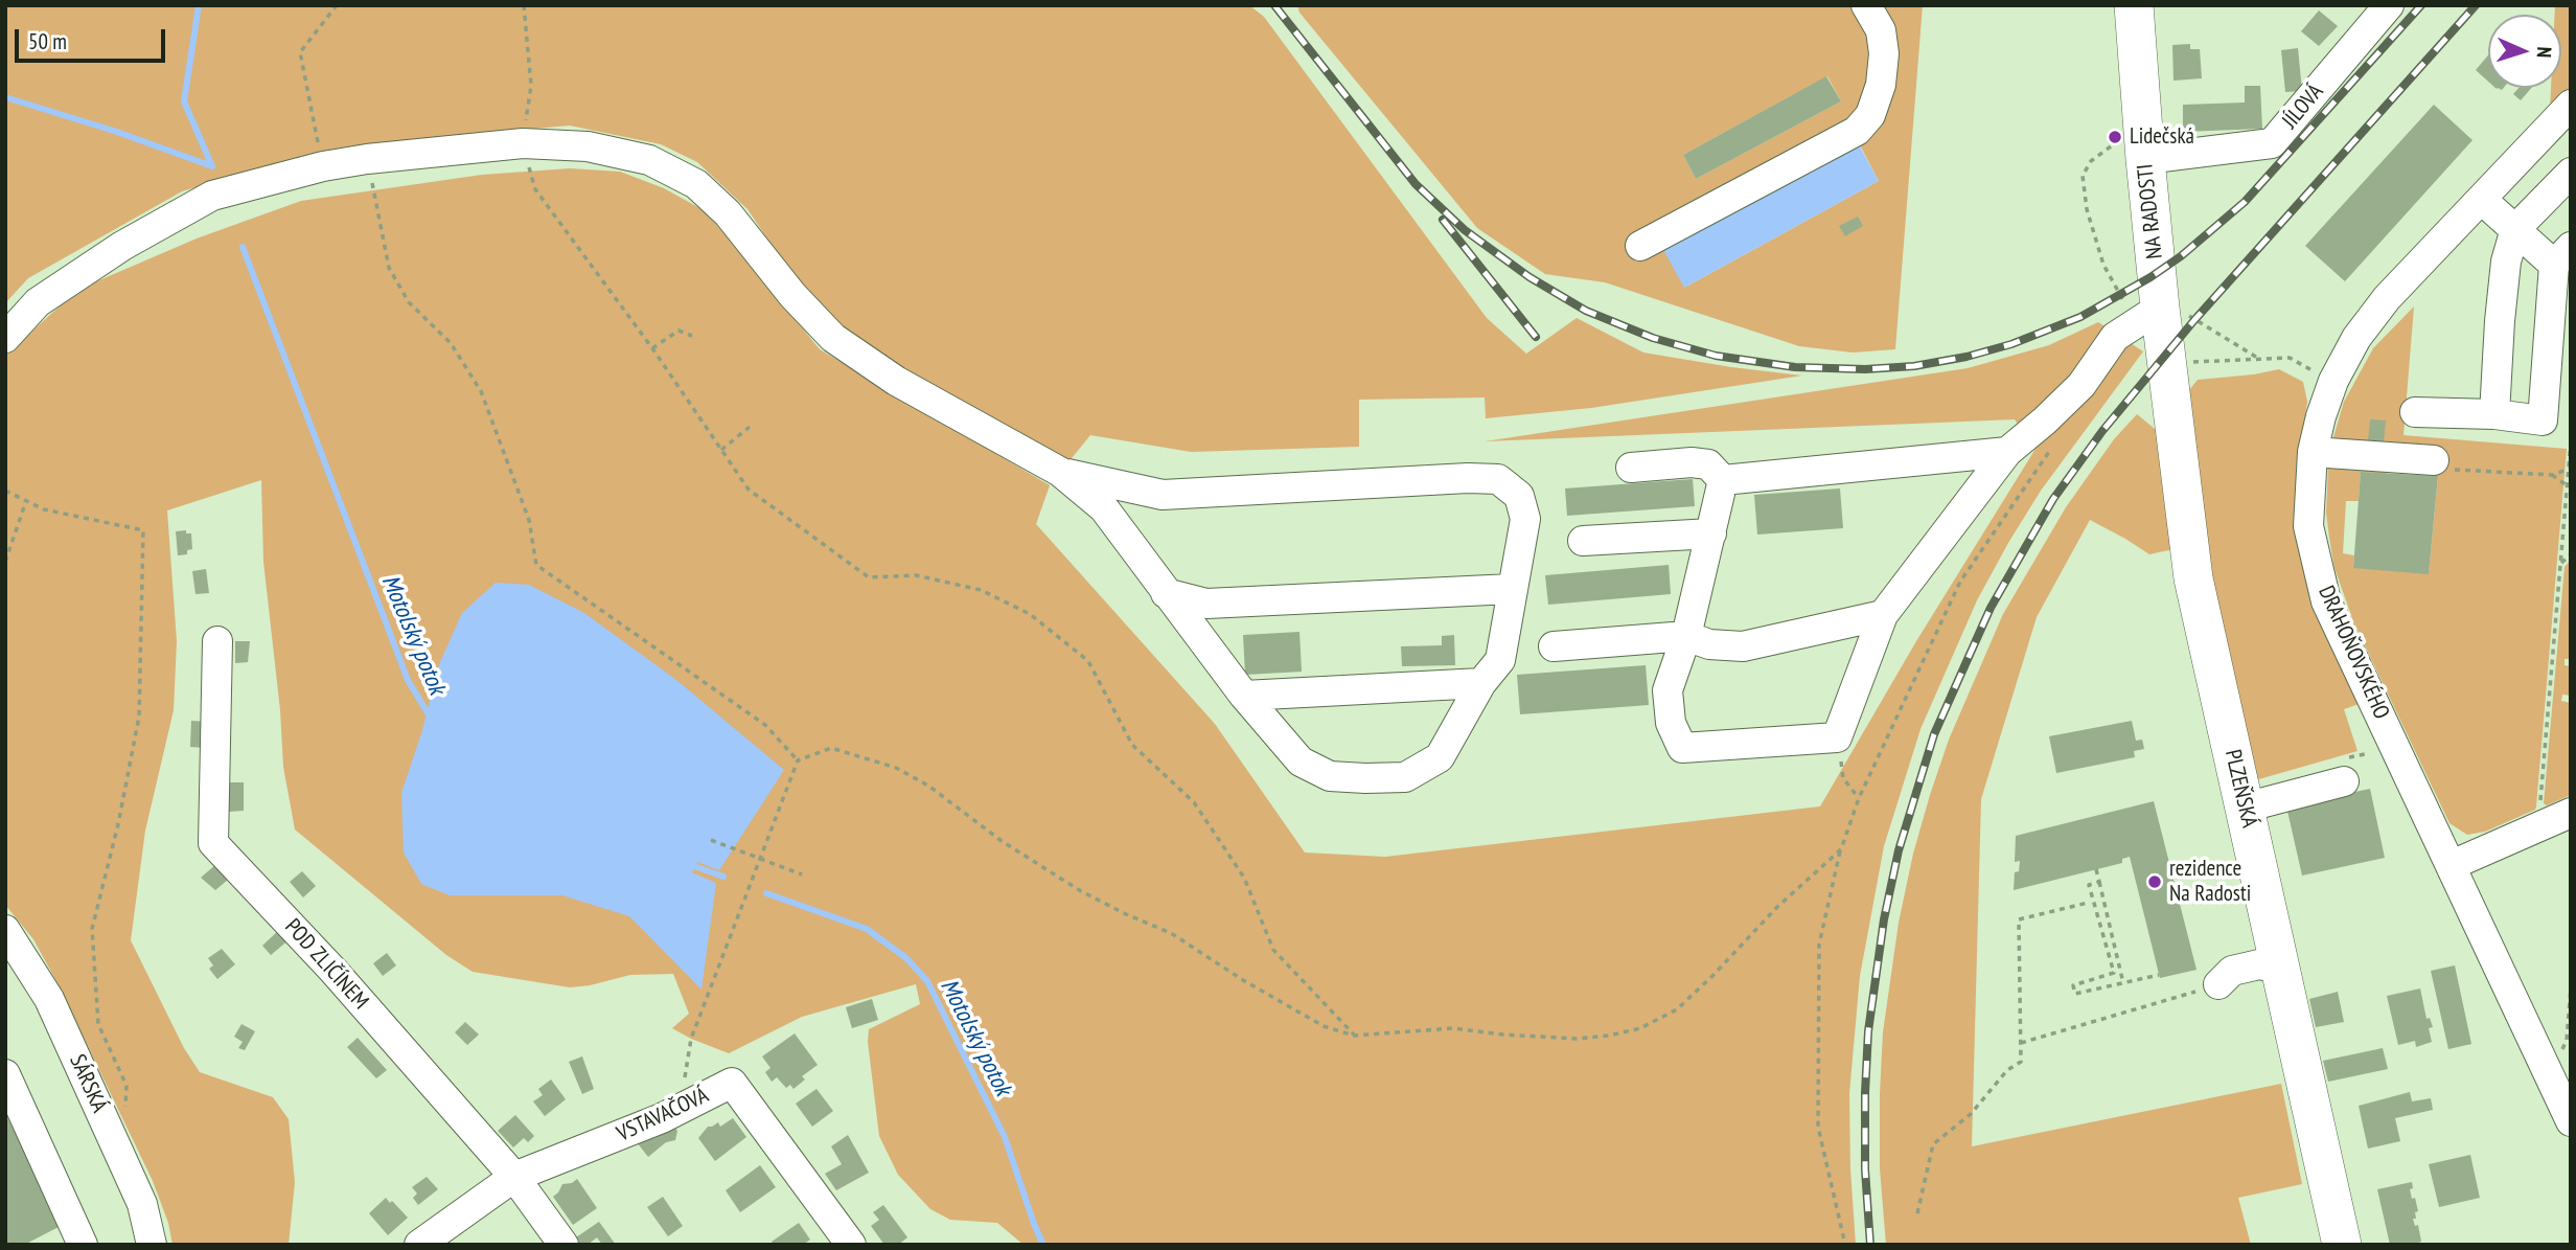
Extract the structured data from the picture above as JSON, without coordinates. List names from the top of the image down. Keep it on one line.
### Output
{"streets":{"main road":["NA RADOSTI","PLZEŇSKÁ"],"street":["JÍLOVÁ","DRAHOŇOVSKÉHO","POD ZLIČÍNEM","SÁRSKÁ","VSTAVAČOVÁ"]},"crossings":[["JÍLOVÁ","NA RADOSTI"],["NA RADOSTI","PLZEŇSKÁ"],["POD ZLIČÍNEM","VSTAVAČOVÁ"]],"water":["Motolský potok"],"places":["Lidečská","rezidence Na Radosti"],"scale_bar":"50 m","north":"right"}
